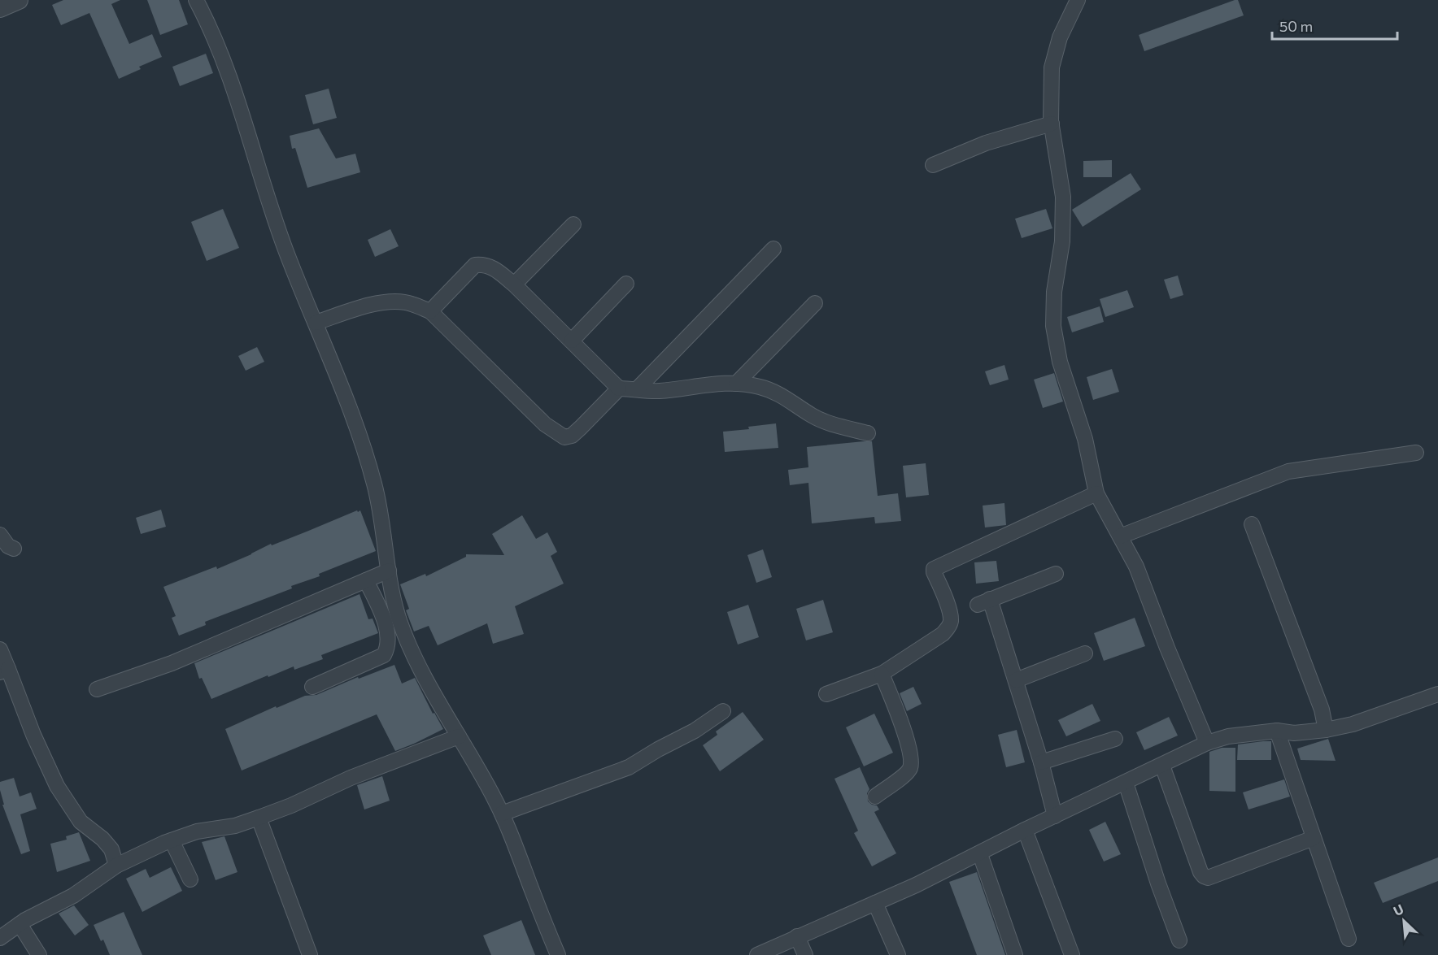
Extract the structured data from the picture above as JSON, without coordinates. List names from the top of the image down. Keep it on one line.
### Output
{"scale_bar":"50 m","north":"top left"}
